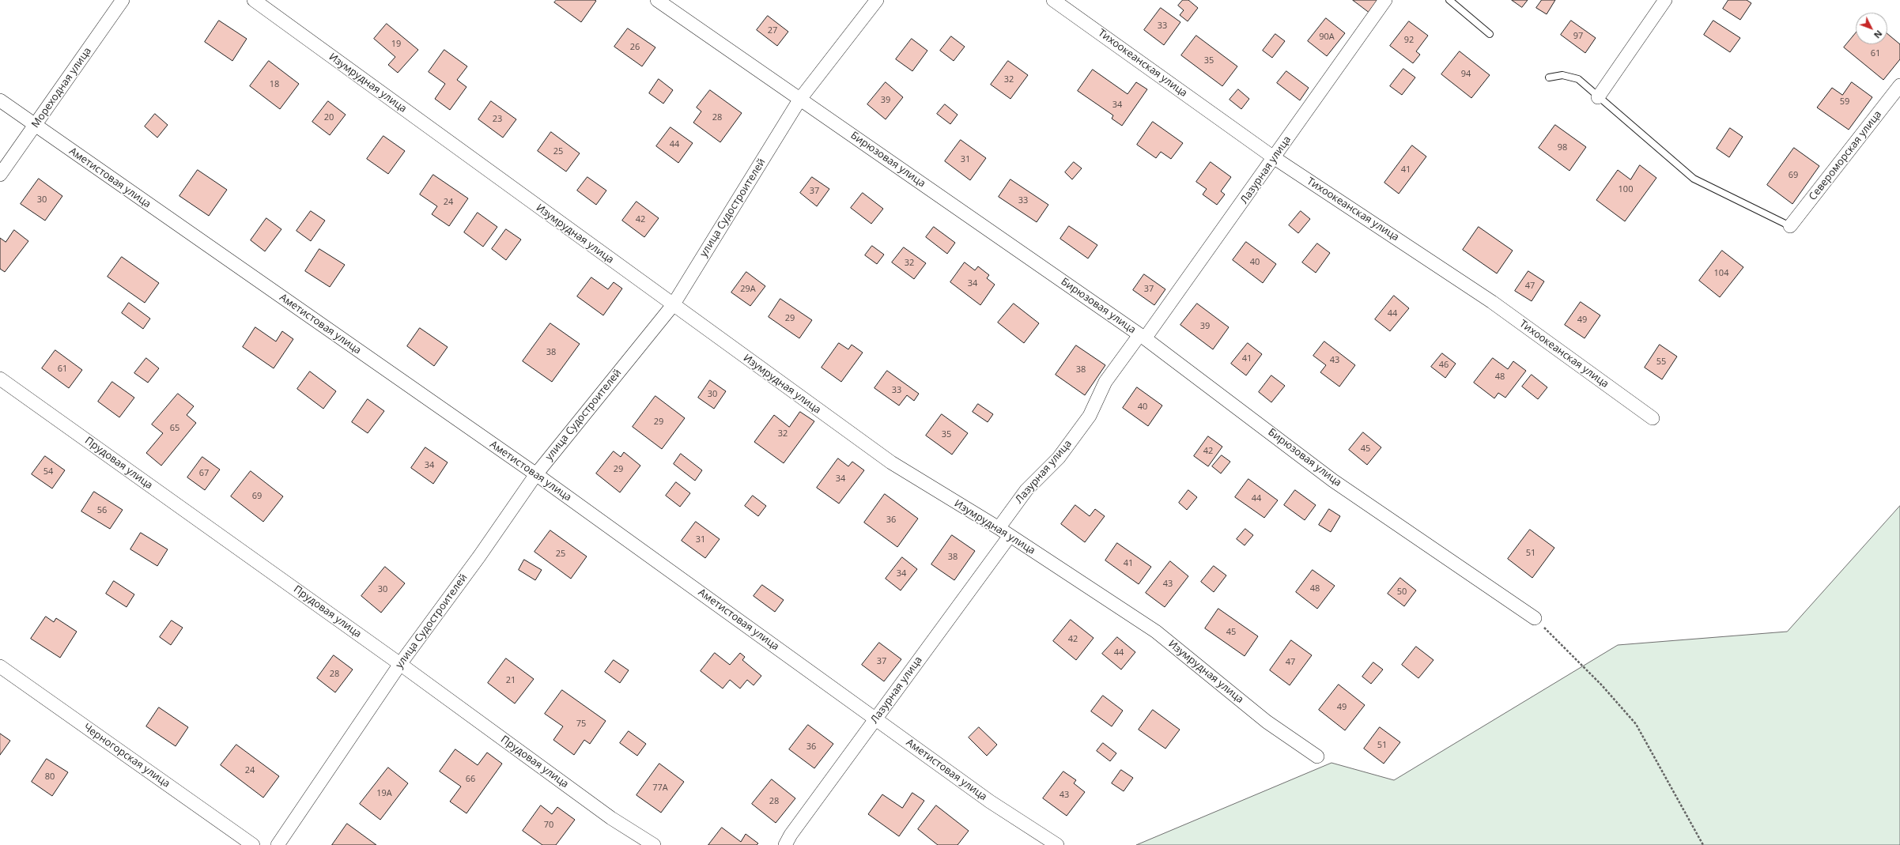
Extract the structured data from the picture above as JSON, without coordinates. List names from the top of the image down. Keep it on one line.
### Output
{"streets":{"street":["Тихоокеанская улица","Изумрудная улица","Мореходная улица","Североморская улица","Бирюзовая улица","Лазурная улица","Аметистовая улица","улица Судостроителей","Прудовая улица","Черногорская улица"]},"crossings":[["Тихоокеанская улица","Лазурная улица"],["Изумрудная улица","Лазурная улица"],["Изумрудная улица","улица Судостроителей"],["Мореходная улица","Аметистовая улица"],["Бирюзовая улица","Лазурная улица"],["Бирюзовая улица","улица Судостроителей"],["Лазурная улица","Аметистовая улица"],["Аметистовая улица","улица Судостроителей"],["улица Судостроителей","Прудовая улица"]],"house_numbers":["33","27","97","90А","92","19","26","61","35","94","32","18","39","59","34","20","28","23","44","98","25","31","41","69","100","37","30","33","24","42","40","32","104","34","47","29А","37","44","29","49","39","38","41","43","55","46","61","38","48","33","30","40","29","65","32","35","45","42","34","29","54","67","34","69","44","56","36","31","51","25","38","41","34","43","48","30","50","45","42","44","37","47","28","21","49","75","51","36","24","80","66","77А","19А","43","28","70"],"north":"bottom right"}
